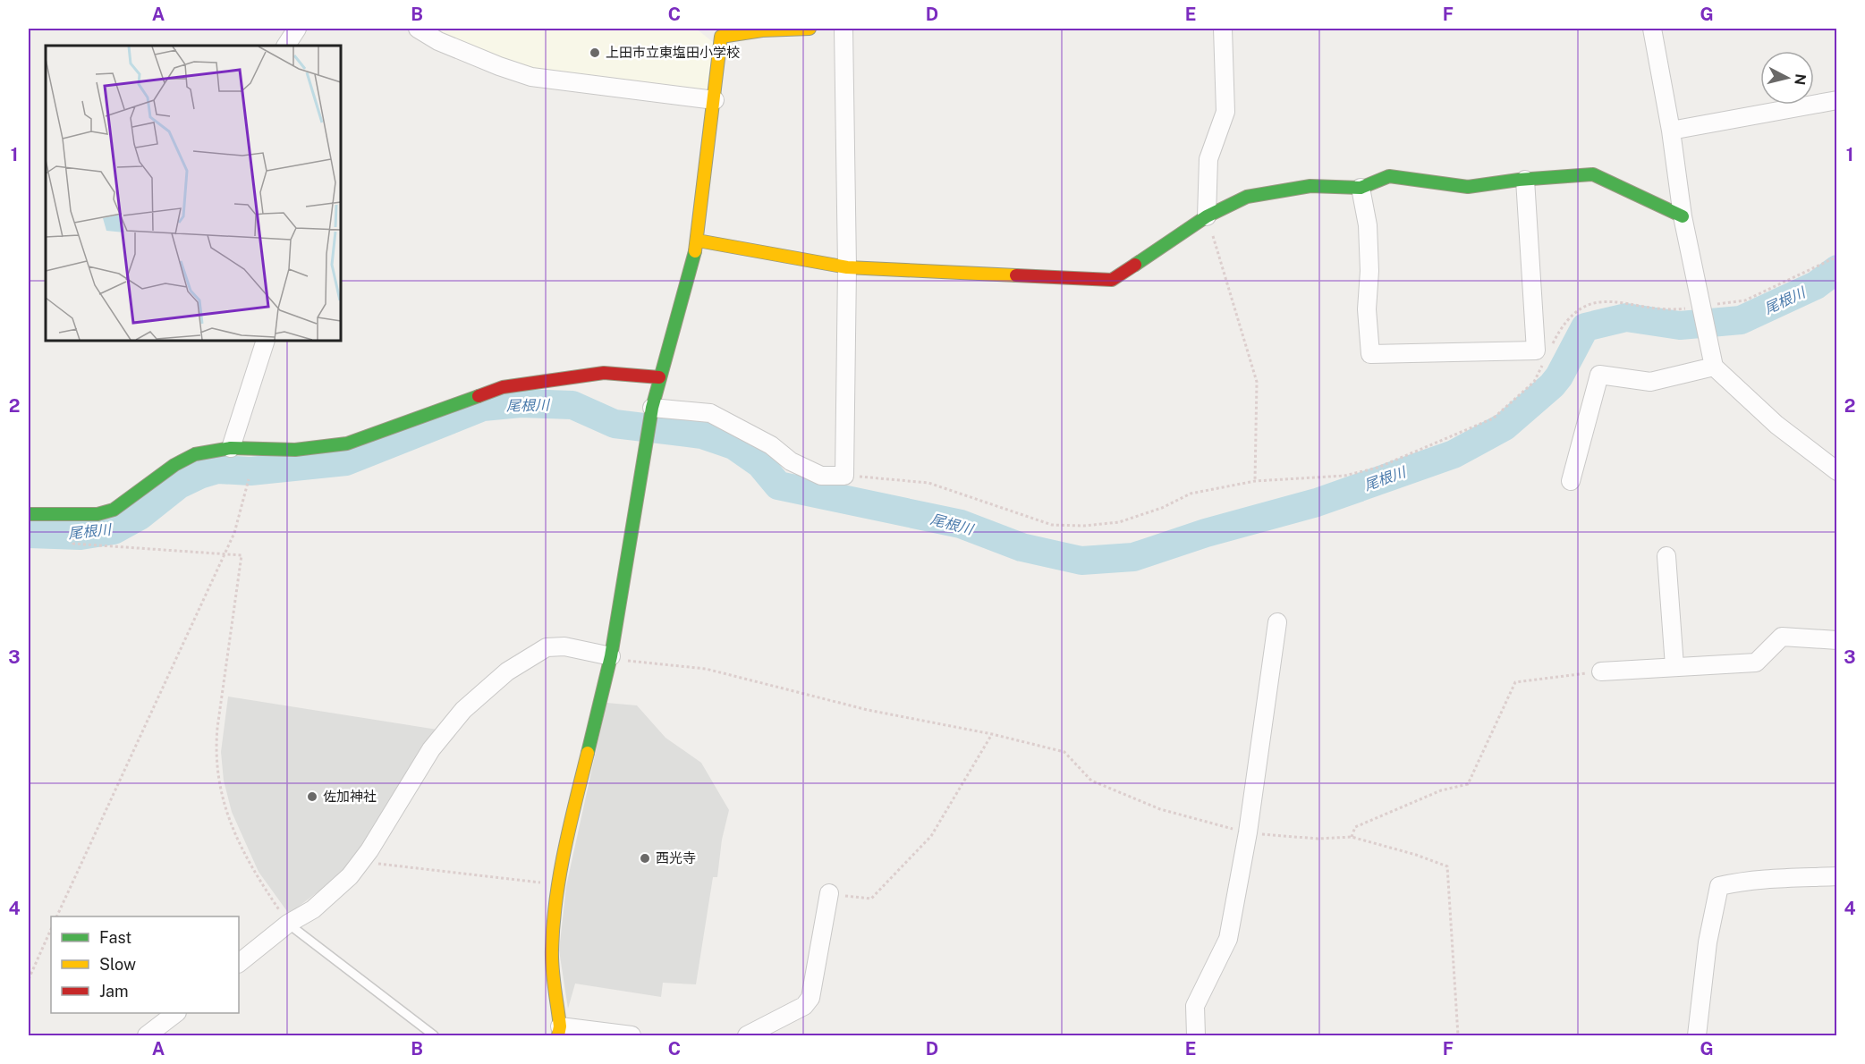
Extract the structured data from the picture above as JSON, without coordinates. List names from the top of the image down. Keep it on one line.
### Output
{"water":["尾根川"],"places":["上田市立東塩田小学校","佐加神社","西光寺"],"legend":["Fast","Slow","Jam"],"north":"right","grid":{"columns":["A","B","C","D","E","F","G"],"rows":["1","2","3","4"]}}
